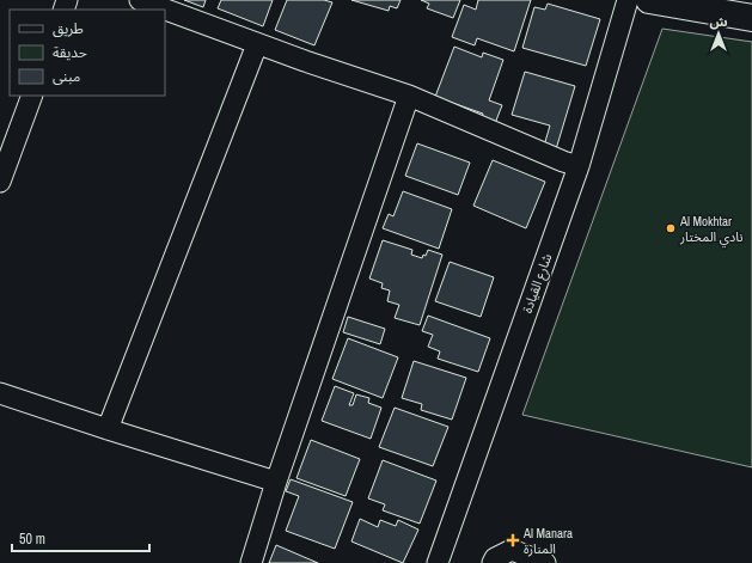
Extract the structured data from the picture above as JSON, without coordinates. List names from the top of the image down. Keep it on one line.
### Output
{"streets":{"street":["شارع القيادة"]},"places":{"other":["Al Mokhtar نادي المختار"],"health":["Al Manara المنارة"]},"legend":["طريق","حديقة","مبنى"],"scale_bar":"50 m","north":"top"}
